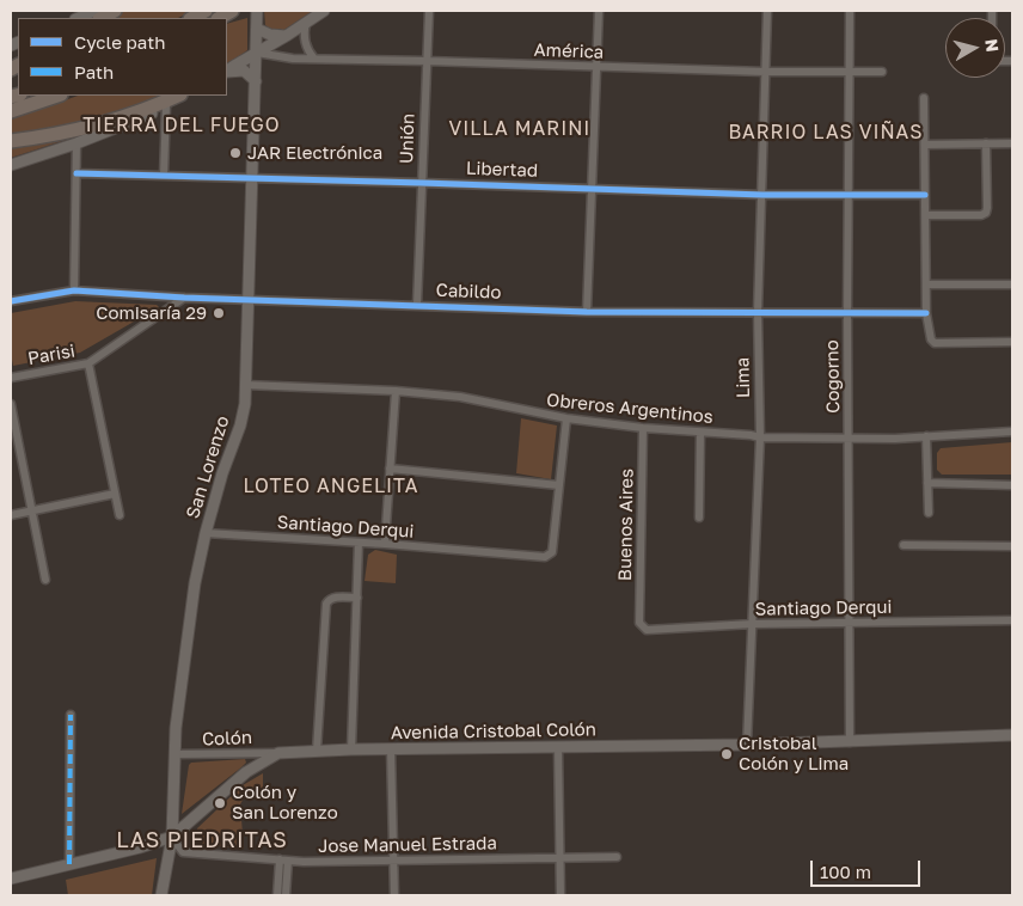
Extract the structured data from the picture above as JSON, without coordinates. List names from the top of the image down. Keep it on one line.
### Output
{"streets":{"main road":["San Lorenzo","Avenida Cristobal Colón"],"street":["América","Unión","Libertad","Cabildo","Parisi","Cogorno","Lima","Obreros Argentinos","Buenos Aires","Santiago Derqui","Colón","Jose Manuel Estrada"]},"crossings":[["América","Unión"],["América","Cogorno"],["América","Lima"],["América","San Lorenzo"],["Unión","Libertad"],["Unión","Cabildo"],["Libertad","Cogorno"],["Libertad","Lima"],["Libertad","San Lorenzo"],["Cabildo","Parisi"],["Cabildo","Cogorno"],["Cabildo","Lima"],["Cabildo","San Lorenzo"],["Cogorno","Obreros Argentinos"],["Cogorno","Santiago Derqui"],["Cogorno","Avenida Cristobal Colón"],["Lima","Obreros Argentinos"],["Lima","Santiago Derqui"],["Lima","Avenida Cristobal Colón"],["Obreros Argentinos","San Lorenzo"],["Obreros Argentinos","Buenos Aires"],["San Lorenzo","Santiago Derqui"],["San Lorenzo","Avenida Cristobal Colón"],["San Lorenzo","Colón"],["San Lorenzo","Jose Manuel Estrada"],["Buenos Aires","Santiago Derqui"],["Avenida Cristobal Colón","Colón"],["Avenida Cristobal Colón","Jose Manuel Estrada"]],"districts":["TIERRA DEL FUEGO","VILLA MARINI","BARRIO LAS VIÑAS","LOTEO ANGELITA","LAS PIEDRITAS"],"places":["JAR Electrónica","Comisaría 29","Cristobal Colón y Lima","Colón y San Lorenzo"],"legend":["Cycle path","Path"],"scale_bar":"100 m","north":"right"}
